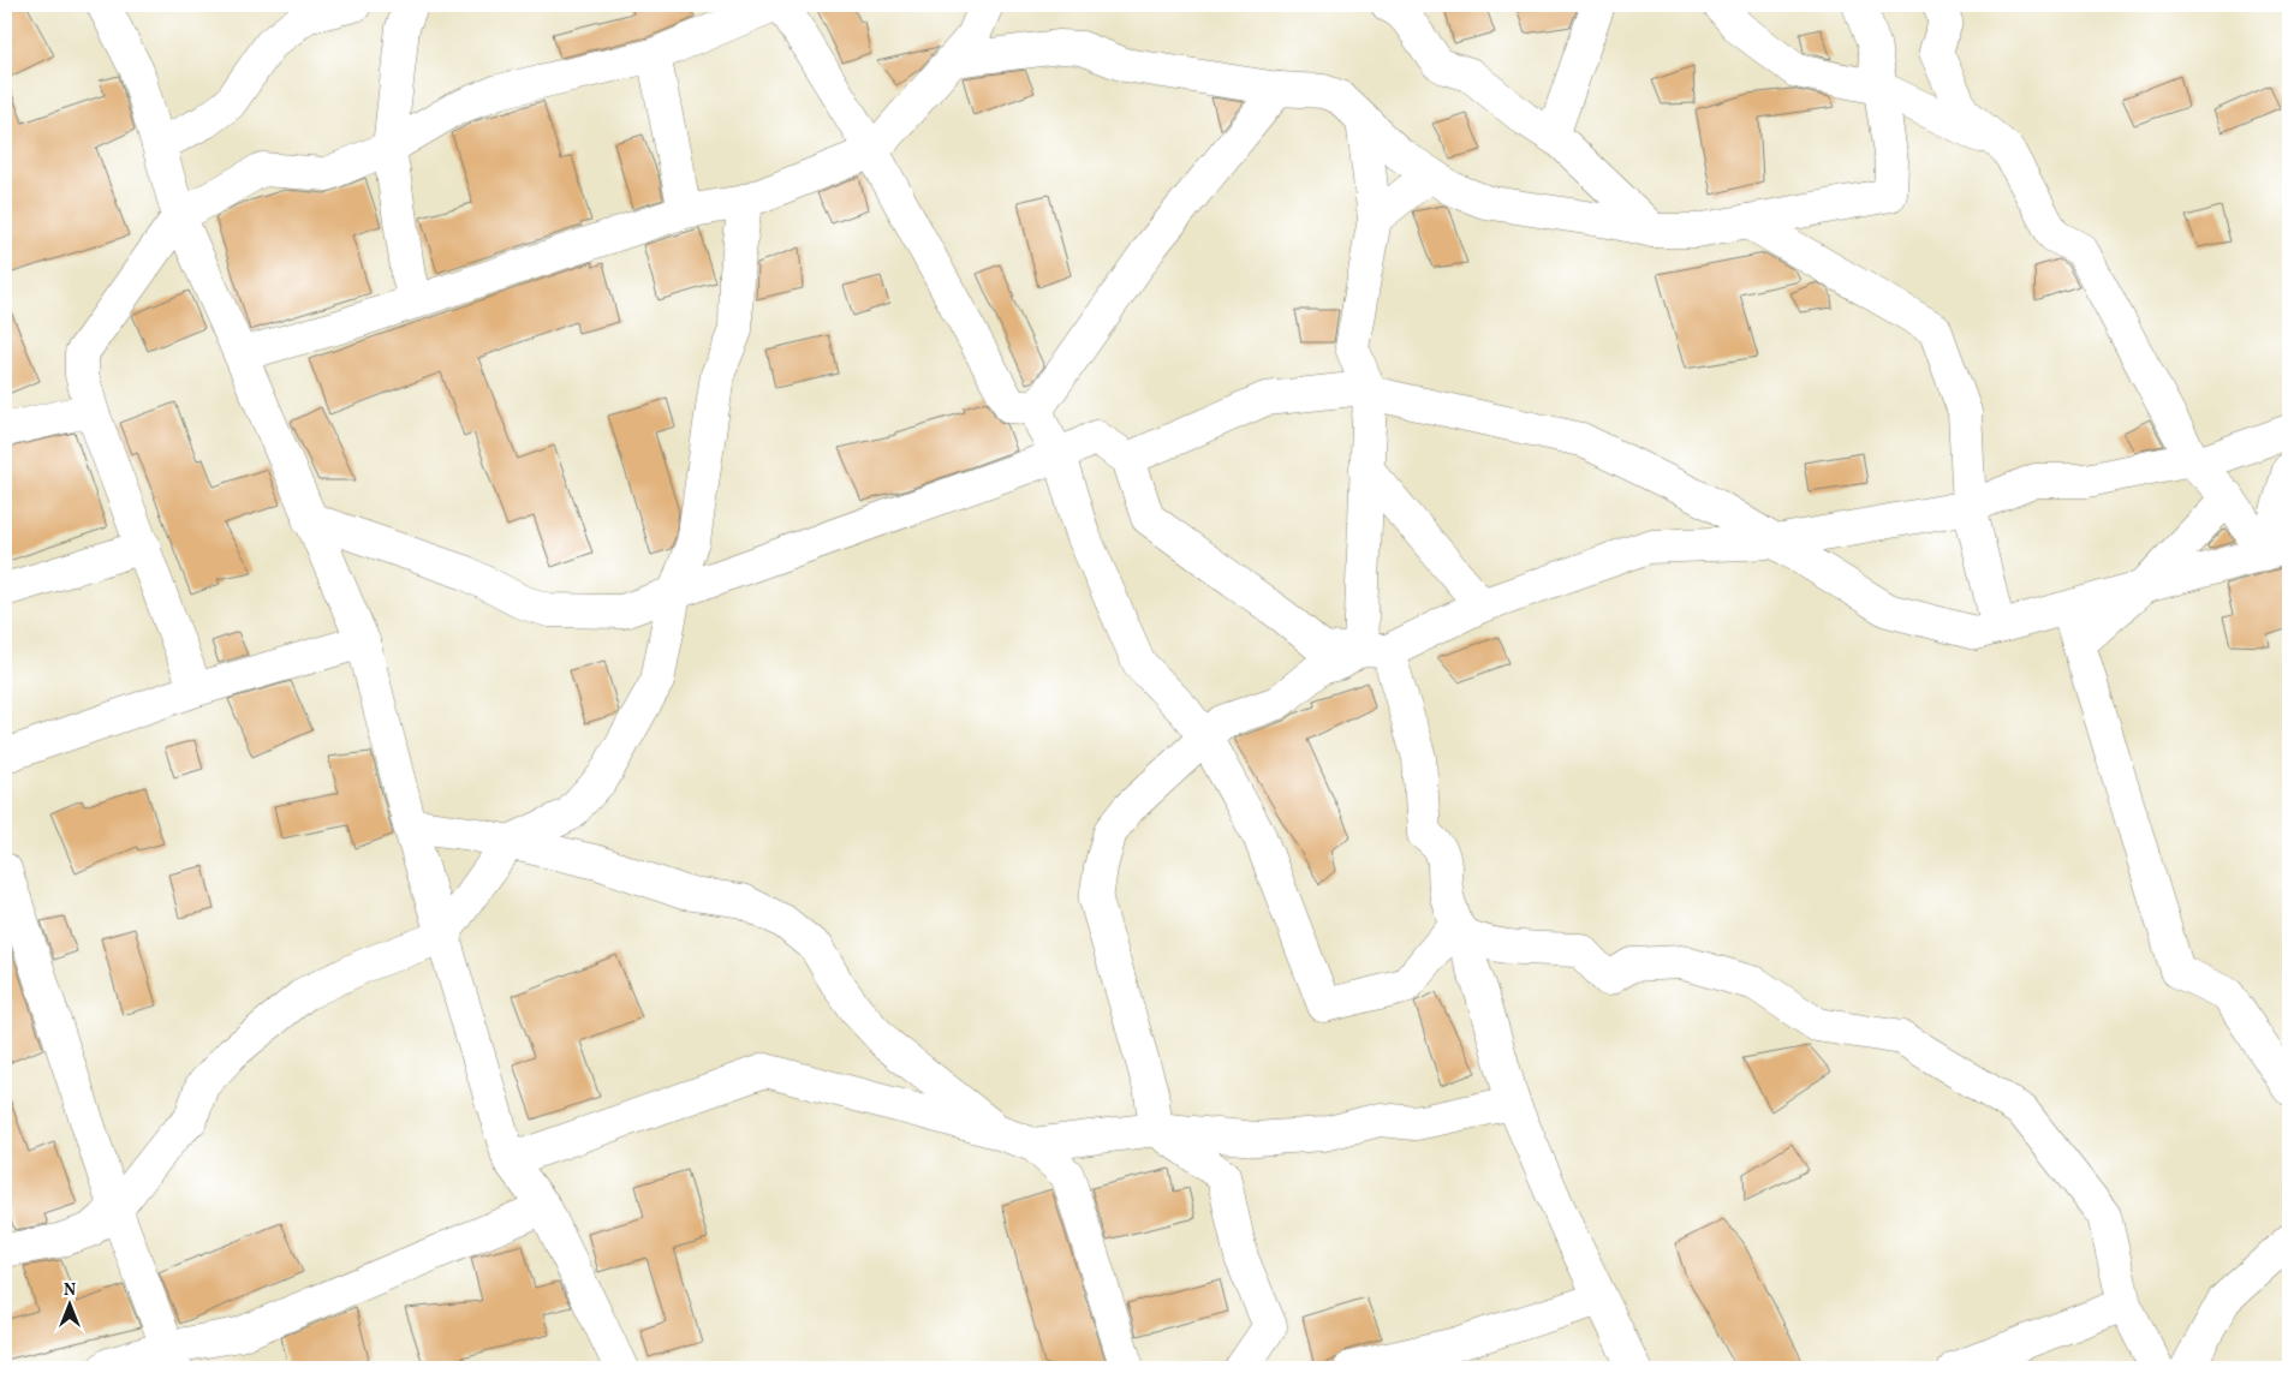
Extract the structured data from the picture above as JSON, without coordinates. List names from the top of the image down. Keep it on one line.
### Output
{"north":"top"}
